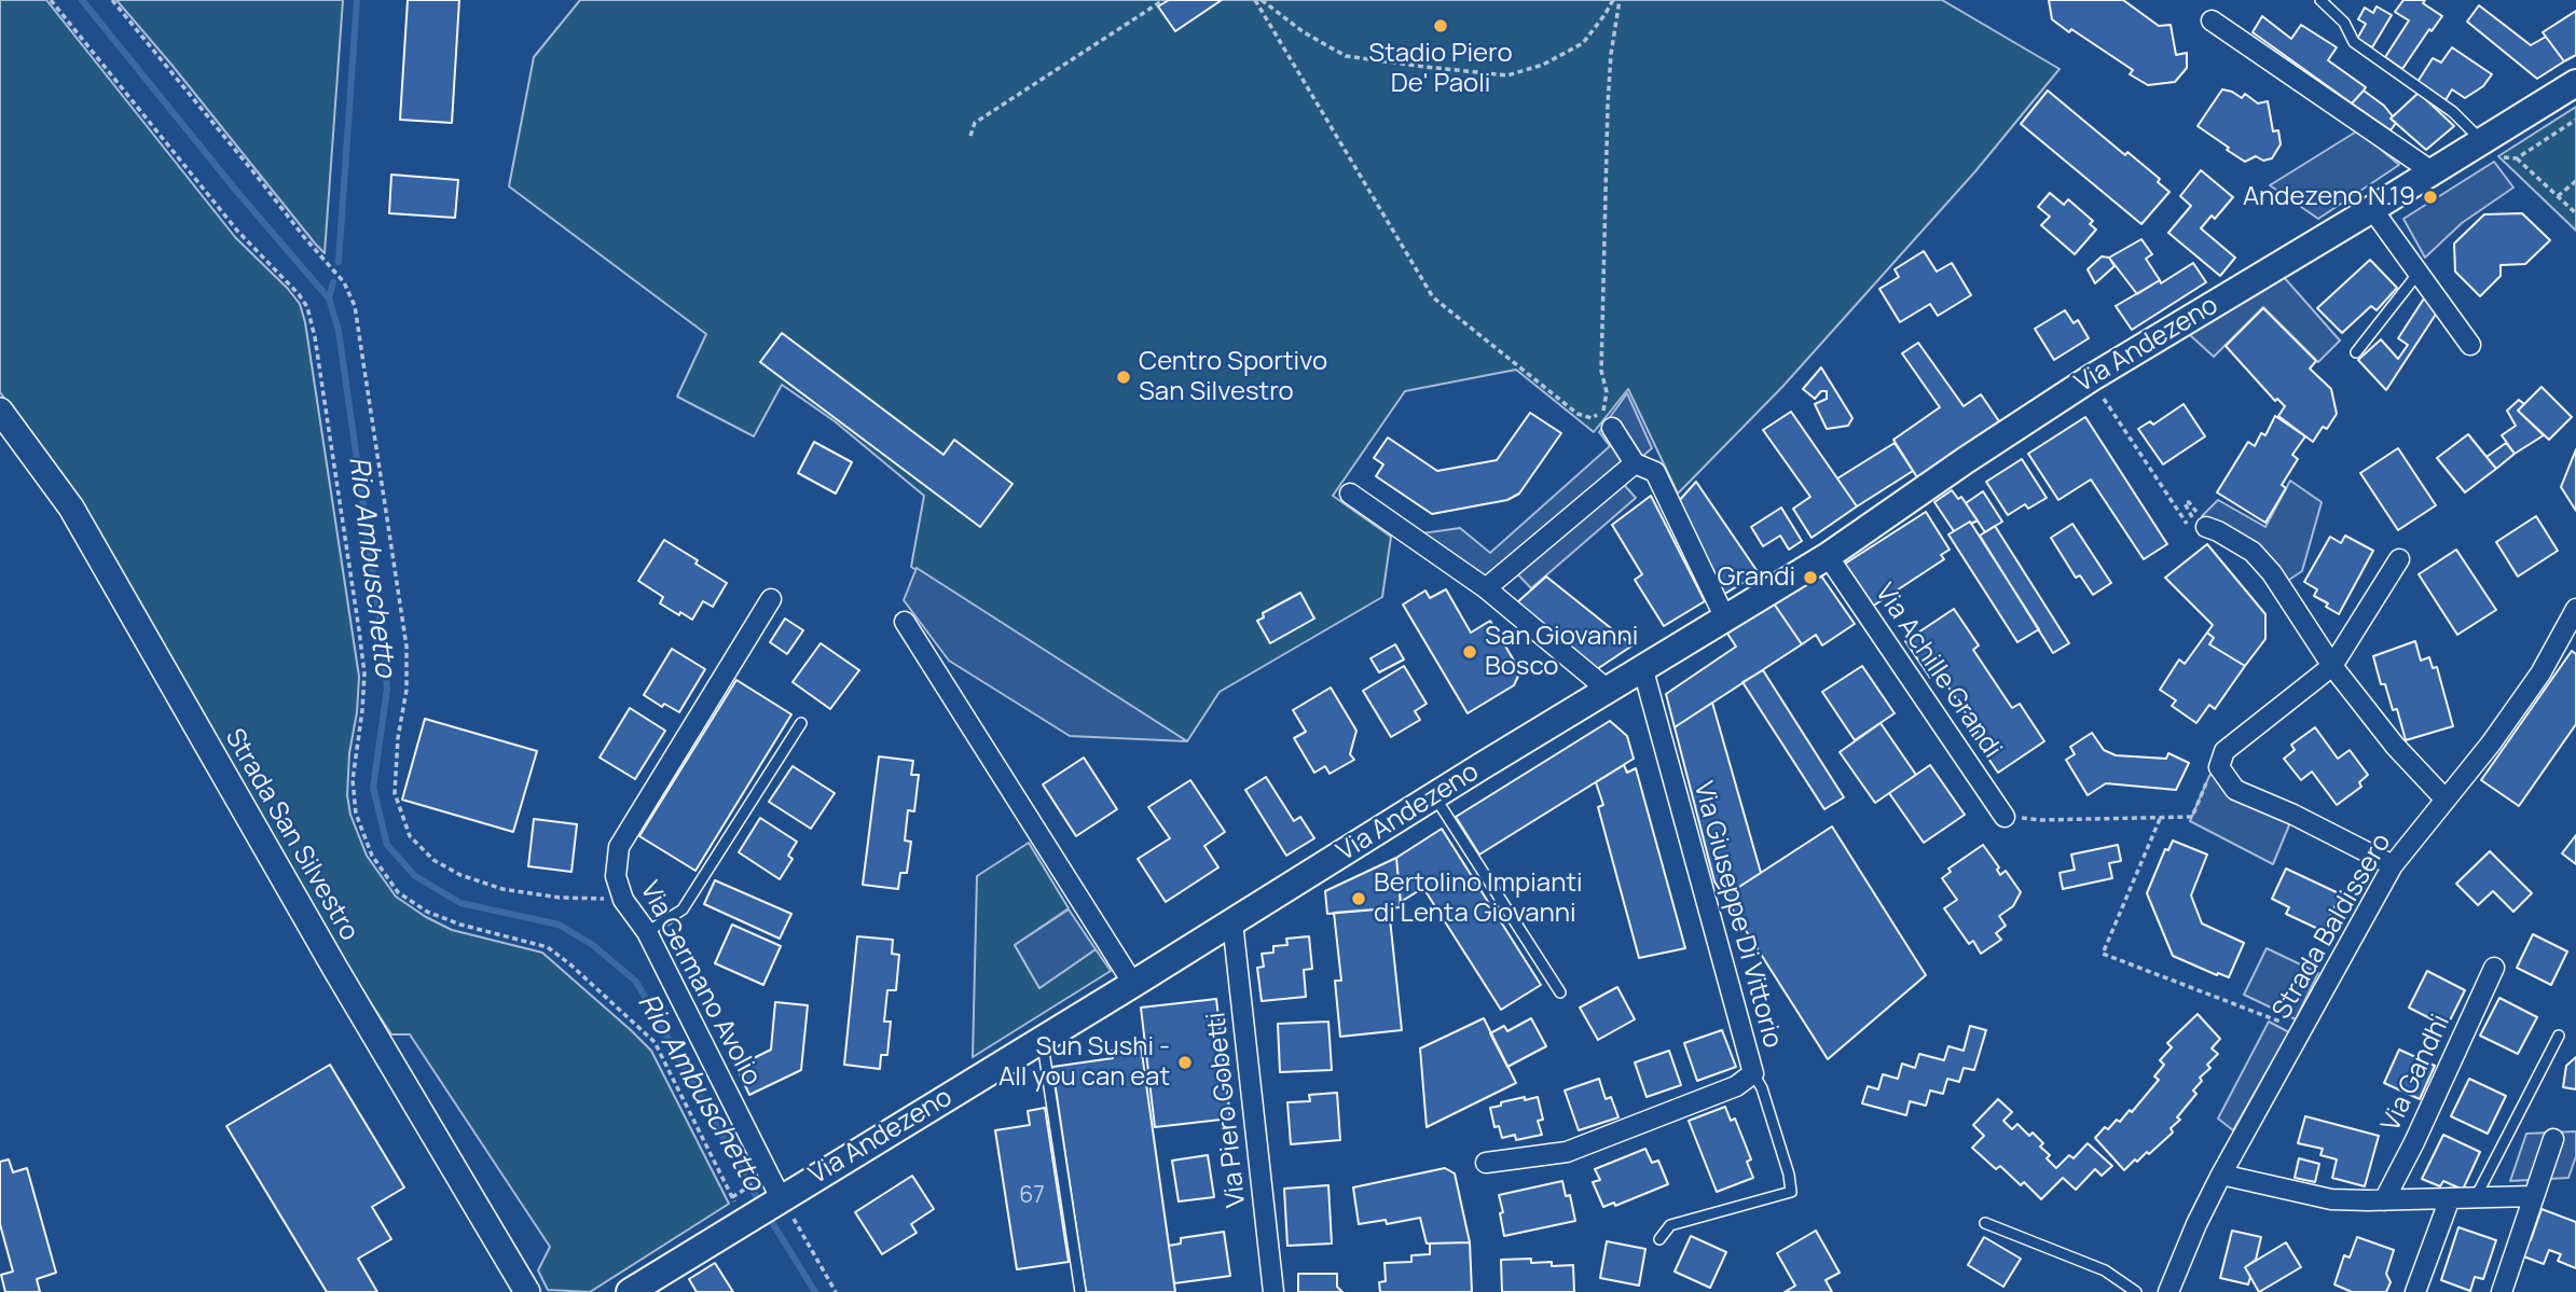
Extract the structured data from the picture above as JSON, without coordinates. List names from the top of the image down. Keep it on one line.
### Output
{"streets":{"main road":["Via Andezeno"],"street":["Via Achille Grandi","Strada San Silvestro","Via Giuseppe Di Vittorio","Strada Baldissero","Via Germano Avolio","Via Gandhi","Via Piero Gobetti"]},"crossings":[["Via Andezeno","Via Achille Grandi"],["Via Andezeno","Via Giuseppe Di Vittorio"],["Via Andezeno","Via Germano Avolio"],["Via Andezeno","Via Piero Gobetti"]],"water":["Rio Ambuschetto"],"places":["Stadio Piero De' Paoli","Andezeno N.19","Centro Sportivo San Silvestro","Grandi","San Giovanni Bosco","Bertolino Impianti di Lenta Giovanni","Sun Sushi - All you can eat"],"house_numbers":["67"]}
